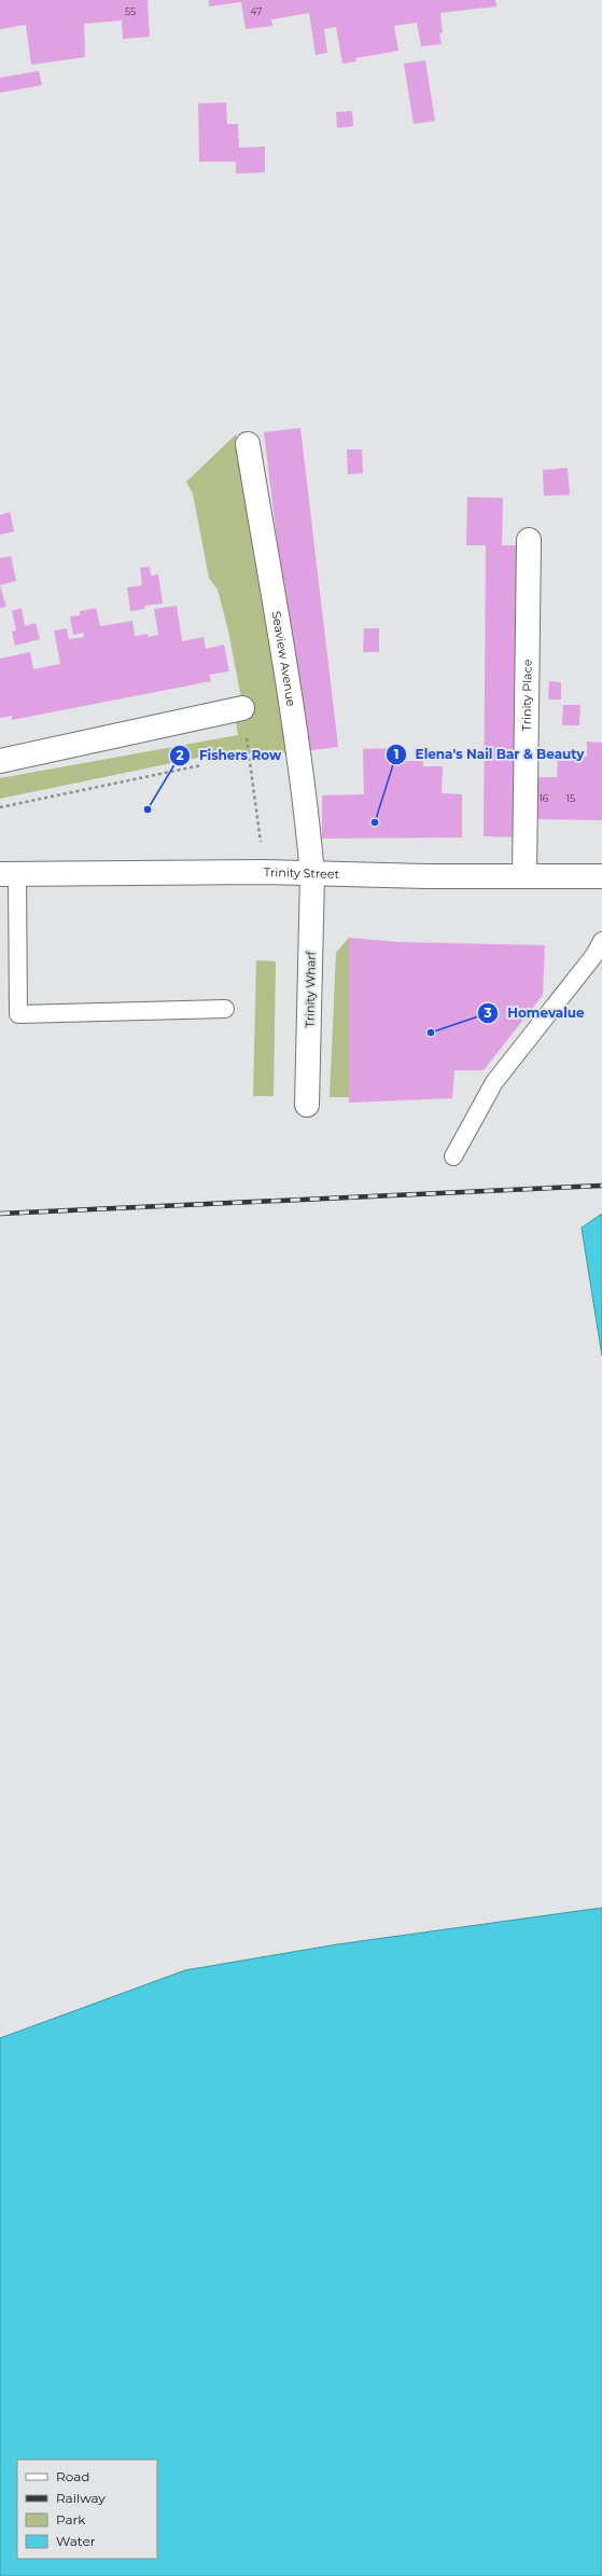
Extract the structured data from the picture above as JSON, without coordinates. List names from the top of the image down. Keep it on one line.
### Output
{"streets":{"street":["Seaview Avenue","Trinity Place","Trinity Street","Trinity Wharf"]},"crossings":[["Seaview Avenue","Trinity Street"],["Seaview Avenue","Trinity Wharf"],["Trinity Place","Trinity Street"],["Trinity Street","Trinity Wharf"]],"places":["Fishers Row","Elena's Nail Bar & Beauty","Homevalue"],"house_numbers":["55","47","16","15"],"legend":["Road","Railway","Park","Water"]}
